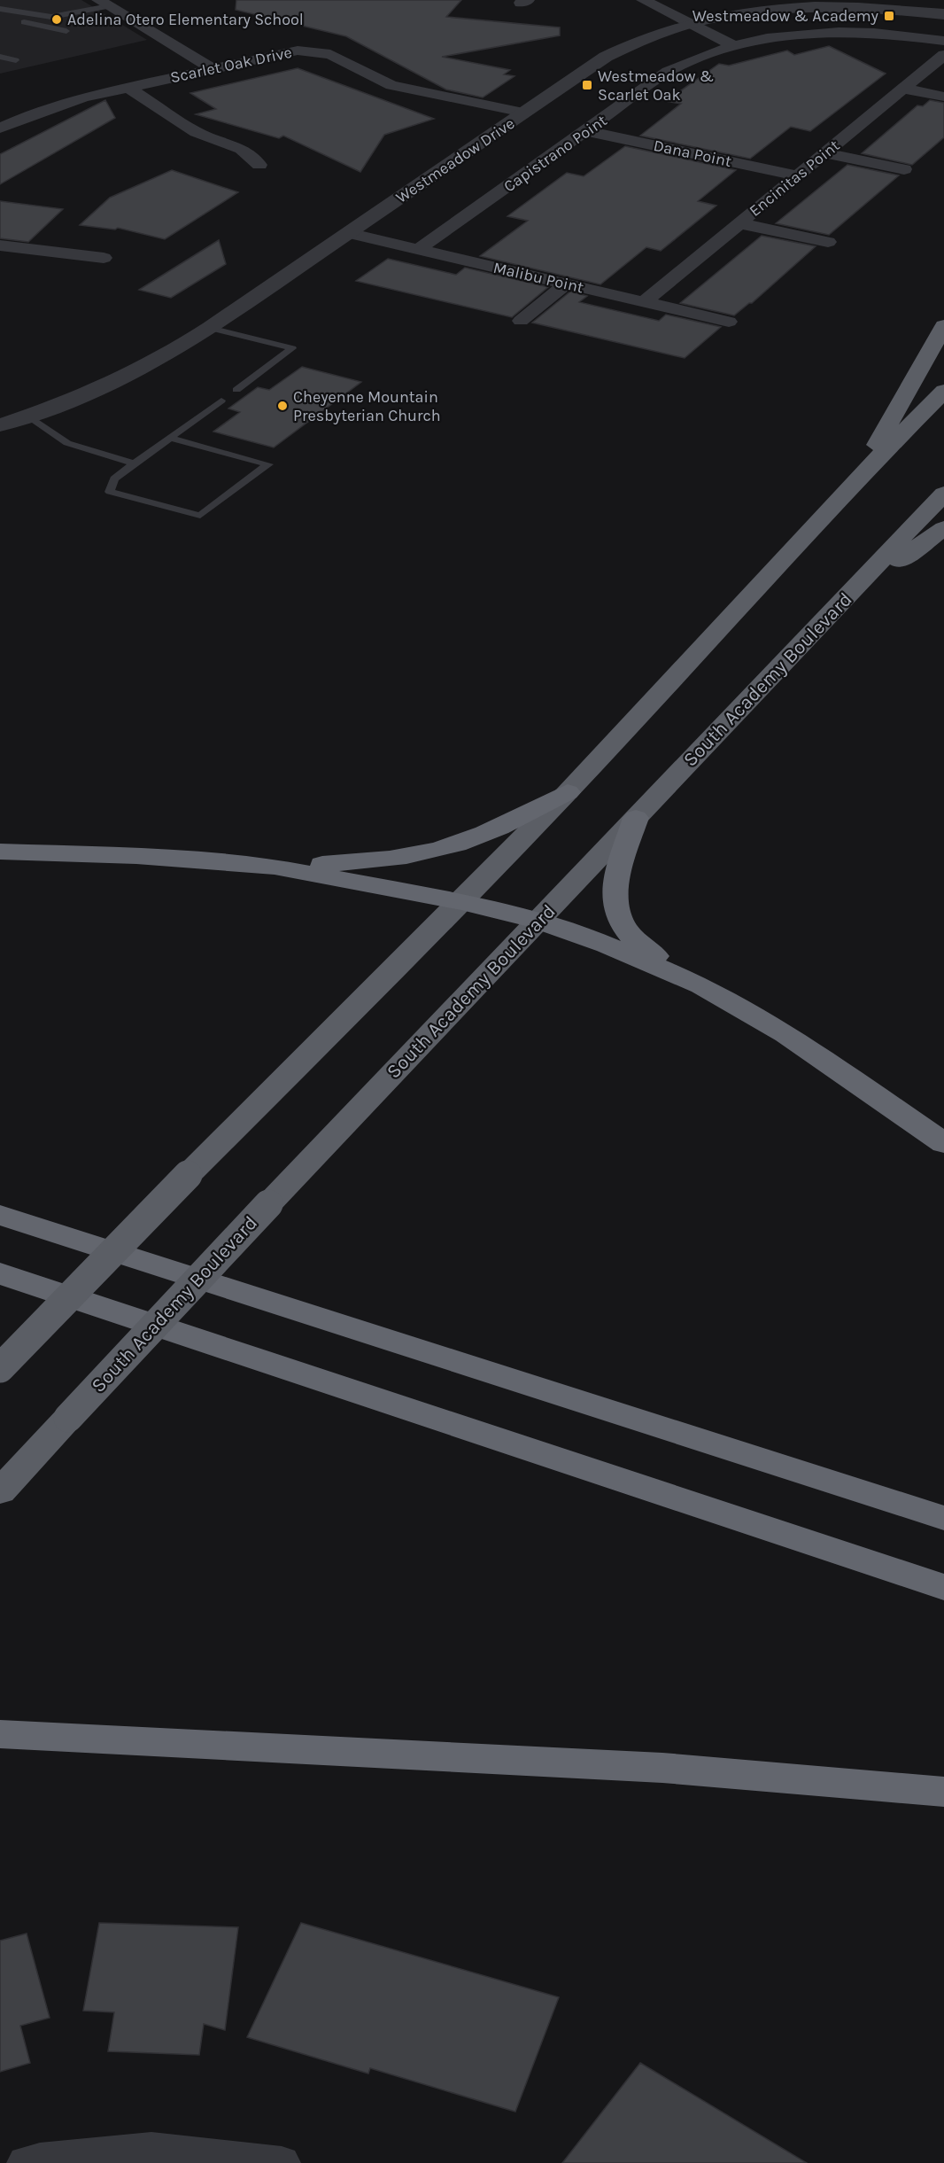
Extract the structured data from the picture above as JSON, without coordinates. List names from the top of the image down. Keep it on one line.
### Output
{"streets":{"highway":["South Academy Boulevard"],"street":["Scarlet Oak Drive","Capistrano Point","Dana Point","Westmeadow Drive","Encinitas Point","Malibu Point"]},"crossings":[["Scarlet Oak Drive","Westmeadow Drive"],["Capistrano Point","Dana Point"],["Capistrano Point","Malibu Point"],["Dana Point","Encinitas Point"],["Westmeadow Drive","Malibu Point"],["Encinitas Point","Malibu Point"]],"places":{"transit":["Westmeadow & Academy","Westmeadow & Scarlet Oak"],"other":["Adelina Otero Elementary School","Cheyenne Mountain Presbyterian Church"]}}
